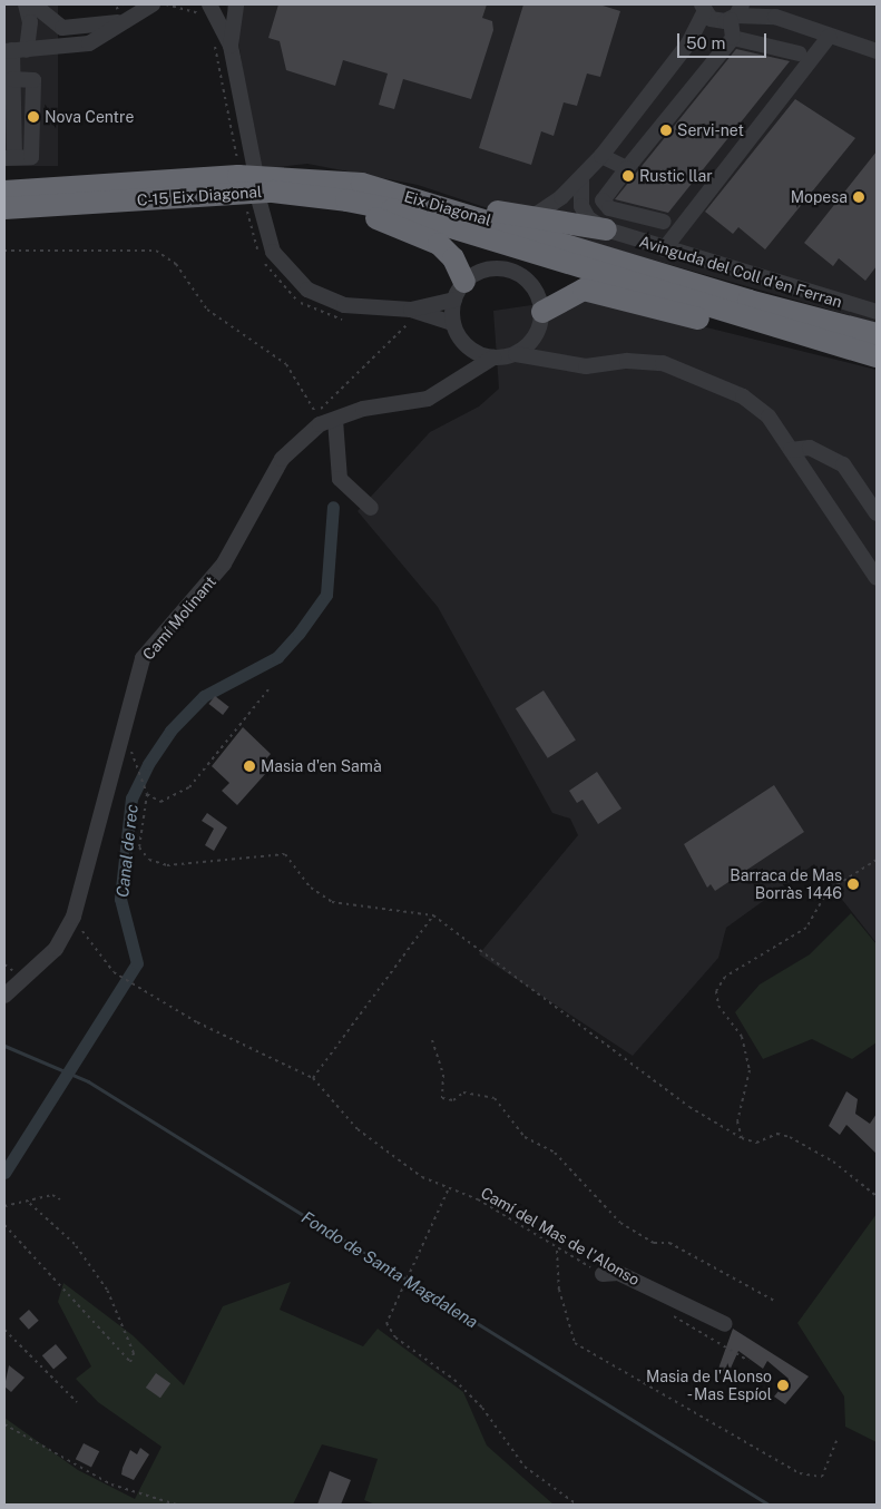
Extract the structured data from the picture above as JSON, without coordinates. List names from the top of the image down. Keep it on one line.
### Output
{"streets":{"highway":["C-15 Eix Diagonal","Eix Diagonal"],"street":["Avinguda del Coll d'en Ferran","Camí Molinant"],"path":["Camí del Mas de l'Alonso"]},"crossings":[["C-15 Eix Diagonal","Eix Diagonal"],["Camí Molinant","Camí del Mas de l'Alonso"]],"water":["Canal de rec","Fondo de Santa Magdalena"],"places":["Nova Centre","Servi-net","Rustic llar","Mopesa","Masia d'en Samà","Barraca de Mas Borràs 1446","Masia de l'Alonso - Mas Espíol"],"scale_bar":"50 m"}
